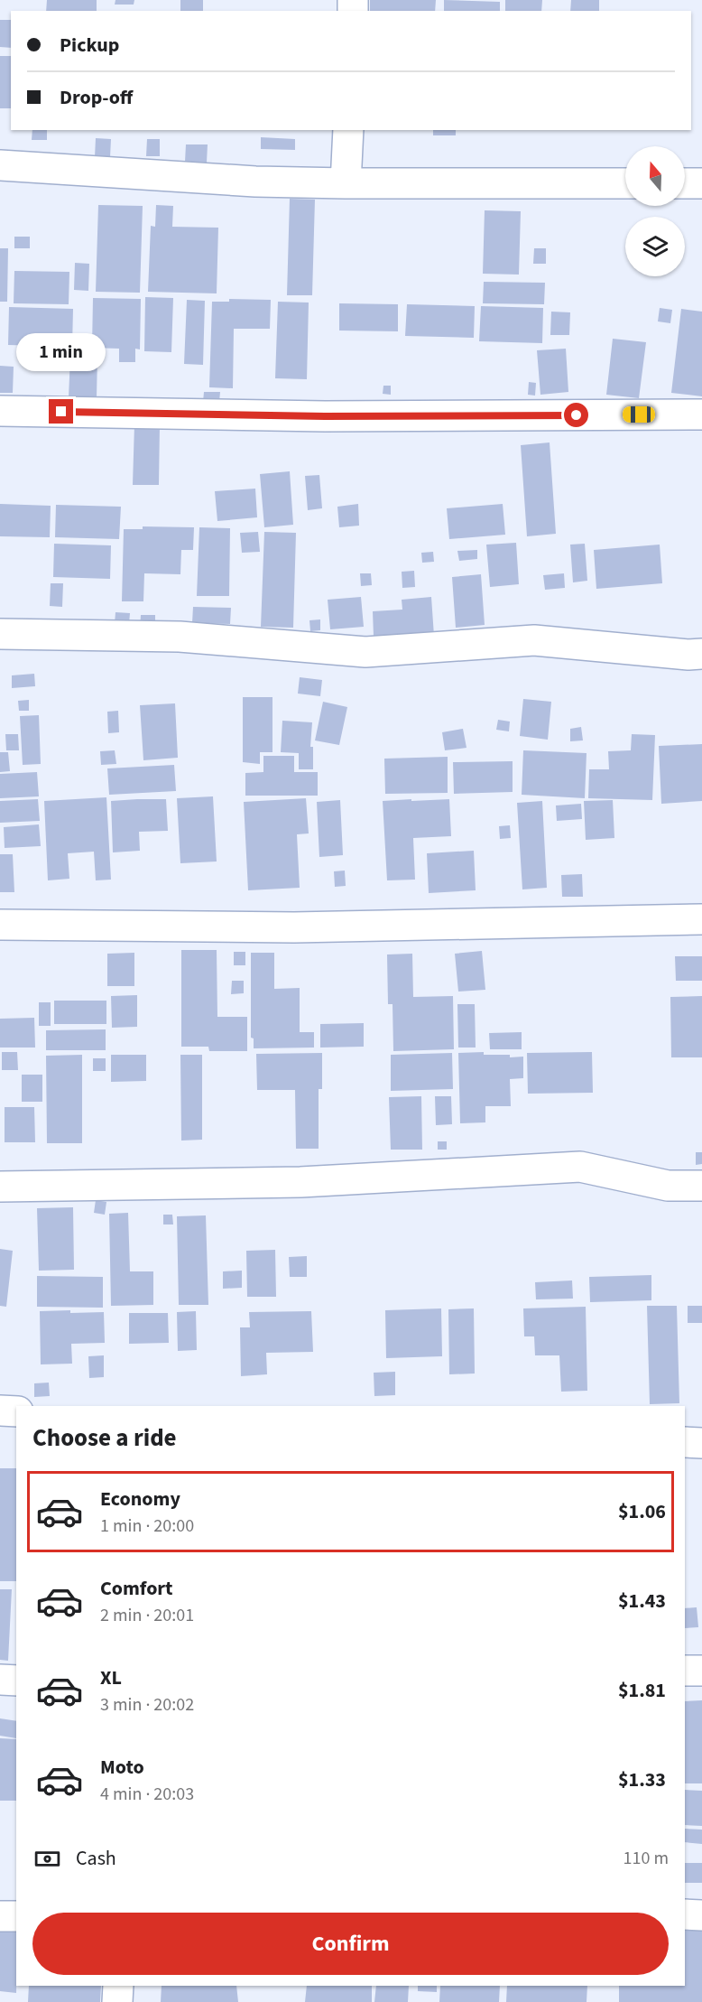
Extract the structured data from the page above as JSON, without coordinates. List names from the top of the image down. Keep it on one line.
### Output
{"north":"top","page":{"banner":["Pickup","Drop-off"],"bubble":"1 min","heading":"Choose a ride","list":[{"name":"Economy","note":"1 min · 20:00","value":"$1.06"},{"name":"Comfort","note":"2 min · 20:01","value":"$1.43"},{"name":"XL","note":"3 min · 20:02","value":"$1.81"},{"name":"Moto","note":"4 min · 20:03","value":"$1.33"}],"pay":["Cash","110 m"],"buttons":"Confirm"}}
